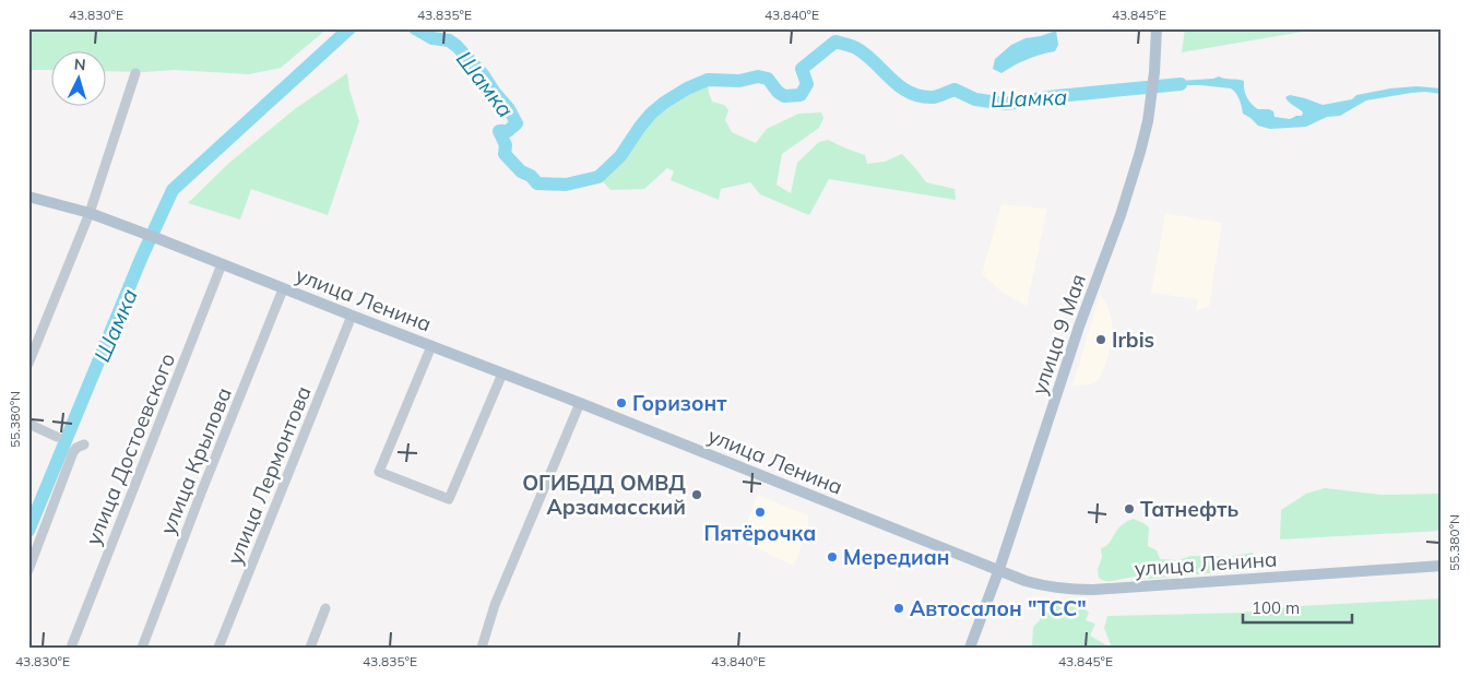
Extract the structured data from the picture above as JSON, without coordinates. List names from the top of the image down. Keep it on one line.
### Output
{"streets":{"main road":["улица Ленина","улица 9 Мая"],"street":["улица Достоевского","улица Крылова","улица Лермонтова"]},"crossings":[["улица Ленина","улица 9 Мая"],["улица Ленина","улица Достоевского"],["улица Ленина","улица Крылова"],["улица Ленина","улица Лермонтова"]],"water":["Шамка"],"places":["Irbis","Горизонт","ОГИБДД ОМВД Арзамасский","Татнефть","Пятёрочка","Мередиан","Автосалон \"ТСС\""],"scale_bar":"100 m","north":"top","coordinates":["43.830°E","43.835°E","43.840°E","43.845°E","55.380°N"]}
